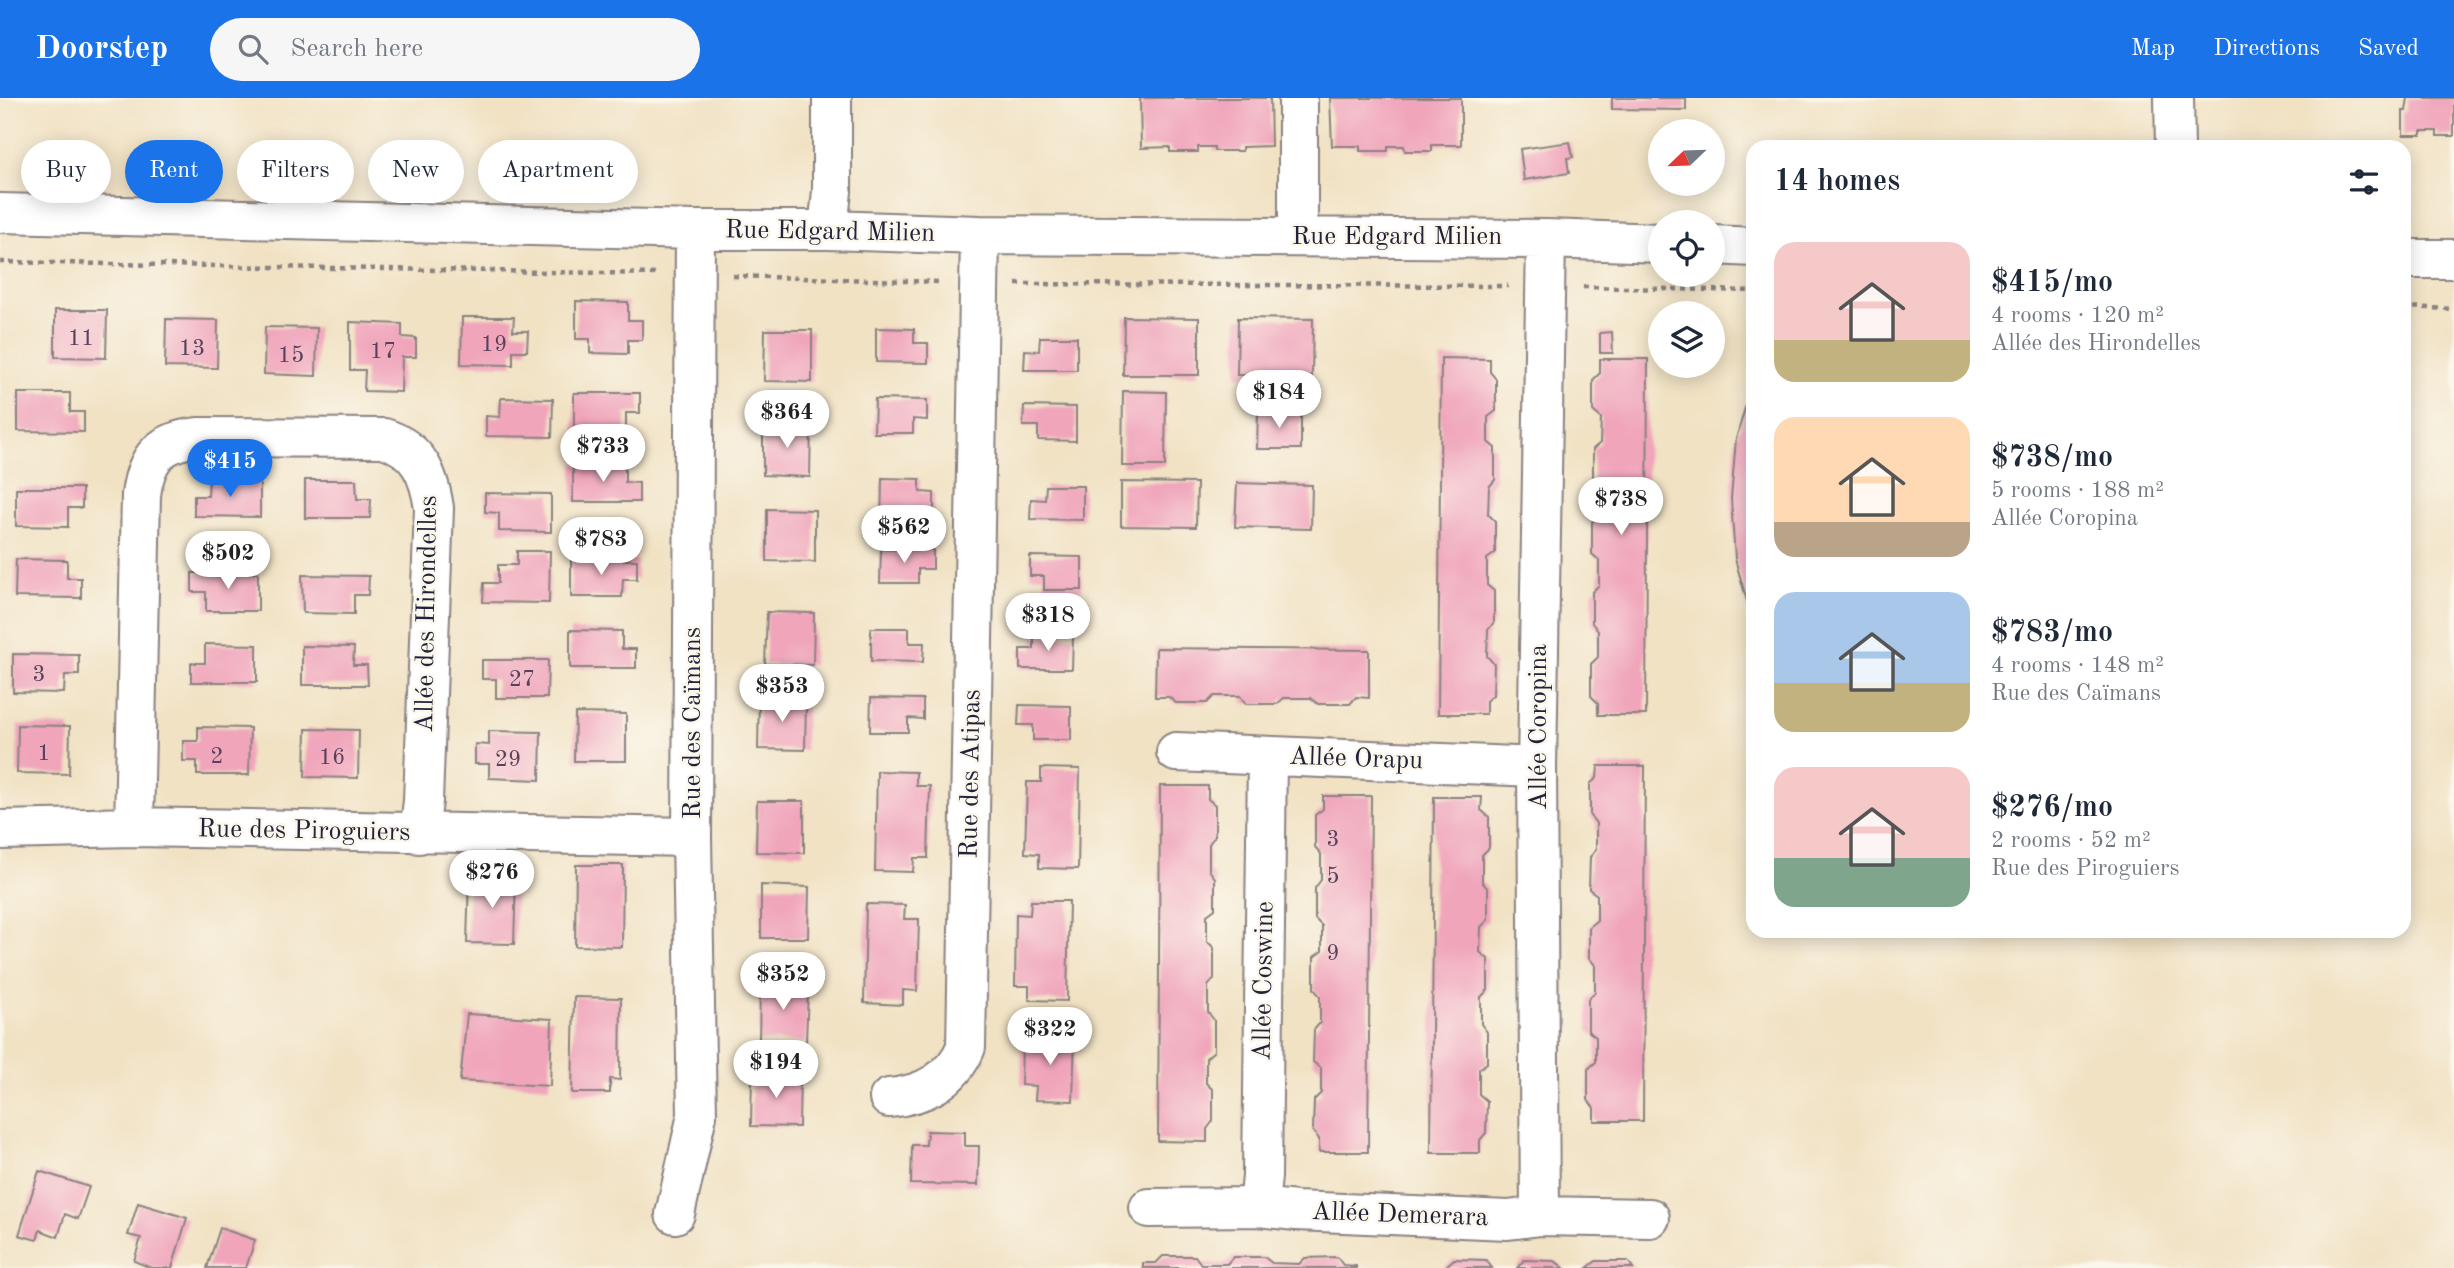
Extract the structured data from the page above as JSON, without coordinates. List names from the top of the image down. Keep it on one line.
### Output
{"streets":{"street":["Rue Edgard Milien","Allée des Hirondelles","Rue des Caïmans","Allée Coropina","Allée Orapu","Rue des Atipas","Rue des Piroguiers","Allée Coswine","Allée Demerara"]},"crossings":[["Rue Edgard Milien","Rue des Caïmans"],["Rue Edgard Milien","Allée Coropina"],["Rue Edgard Milien","Rue des Atipas"],["Allée des Hirondelles","Rue des Piroguiers"],["Rue des Caïmans","Rue des Piroguiers"],["Allée Coropina","Allée Orapu"],["Allée Coropina","Allée Demerara"],["Allée Orapu","Allée Coswine"],["Allée Coswine","Allée Demerara"]],"house_numbers":["11","19","13","17","15","3","27","1","2","16","29","3","5","9"],"north":"bottom left","page":{"header":"Doorstep","search":"Search here","nav":["Map","Directions","Saved"],"chip":["Buy","Rent","Filters","New","Apartment"],"heading":"14 homes","list":[{"name":"$415/mo","note":"4 rooms · 120 m² · Allée des Hirondelles"},{"name":"$738/mo","note":"5 rooms · 188 m² · Allée Coropina"},{"name":"$783/mo","note":"4 rooms · 148 m² · Rue des Caïmans"},{"name":"$276/mo","note":"2 rooms · 52 m² · Rue des Piroguiers"}],"price":["$184","$364","$733","$415","$738","$562","$783","$502","$318","$353","$276","$352","$322","$194"]}}
